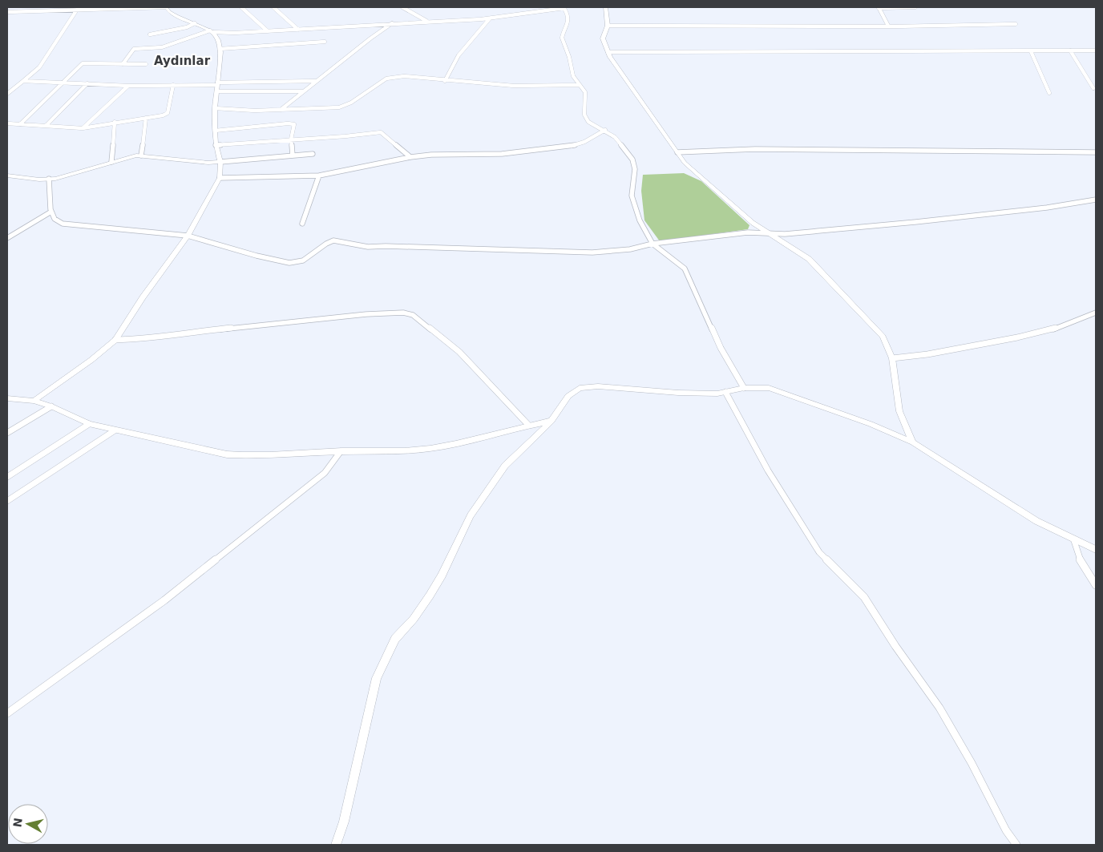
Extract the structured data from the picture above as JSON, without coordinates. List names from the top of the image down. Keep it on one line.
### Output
{"districts":["Aydınlar"],"north":"left"}
